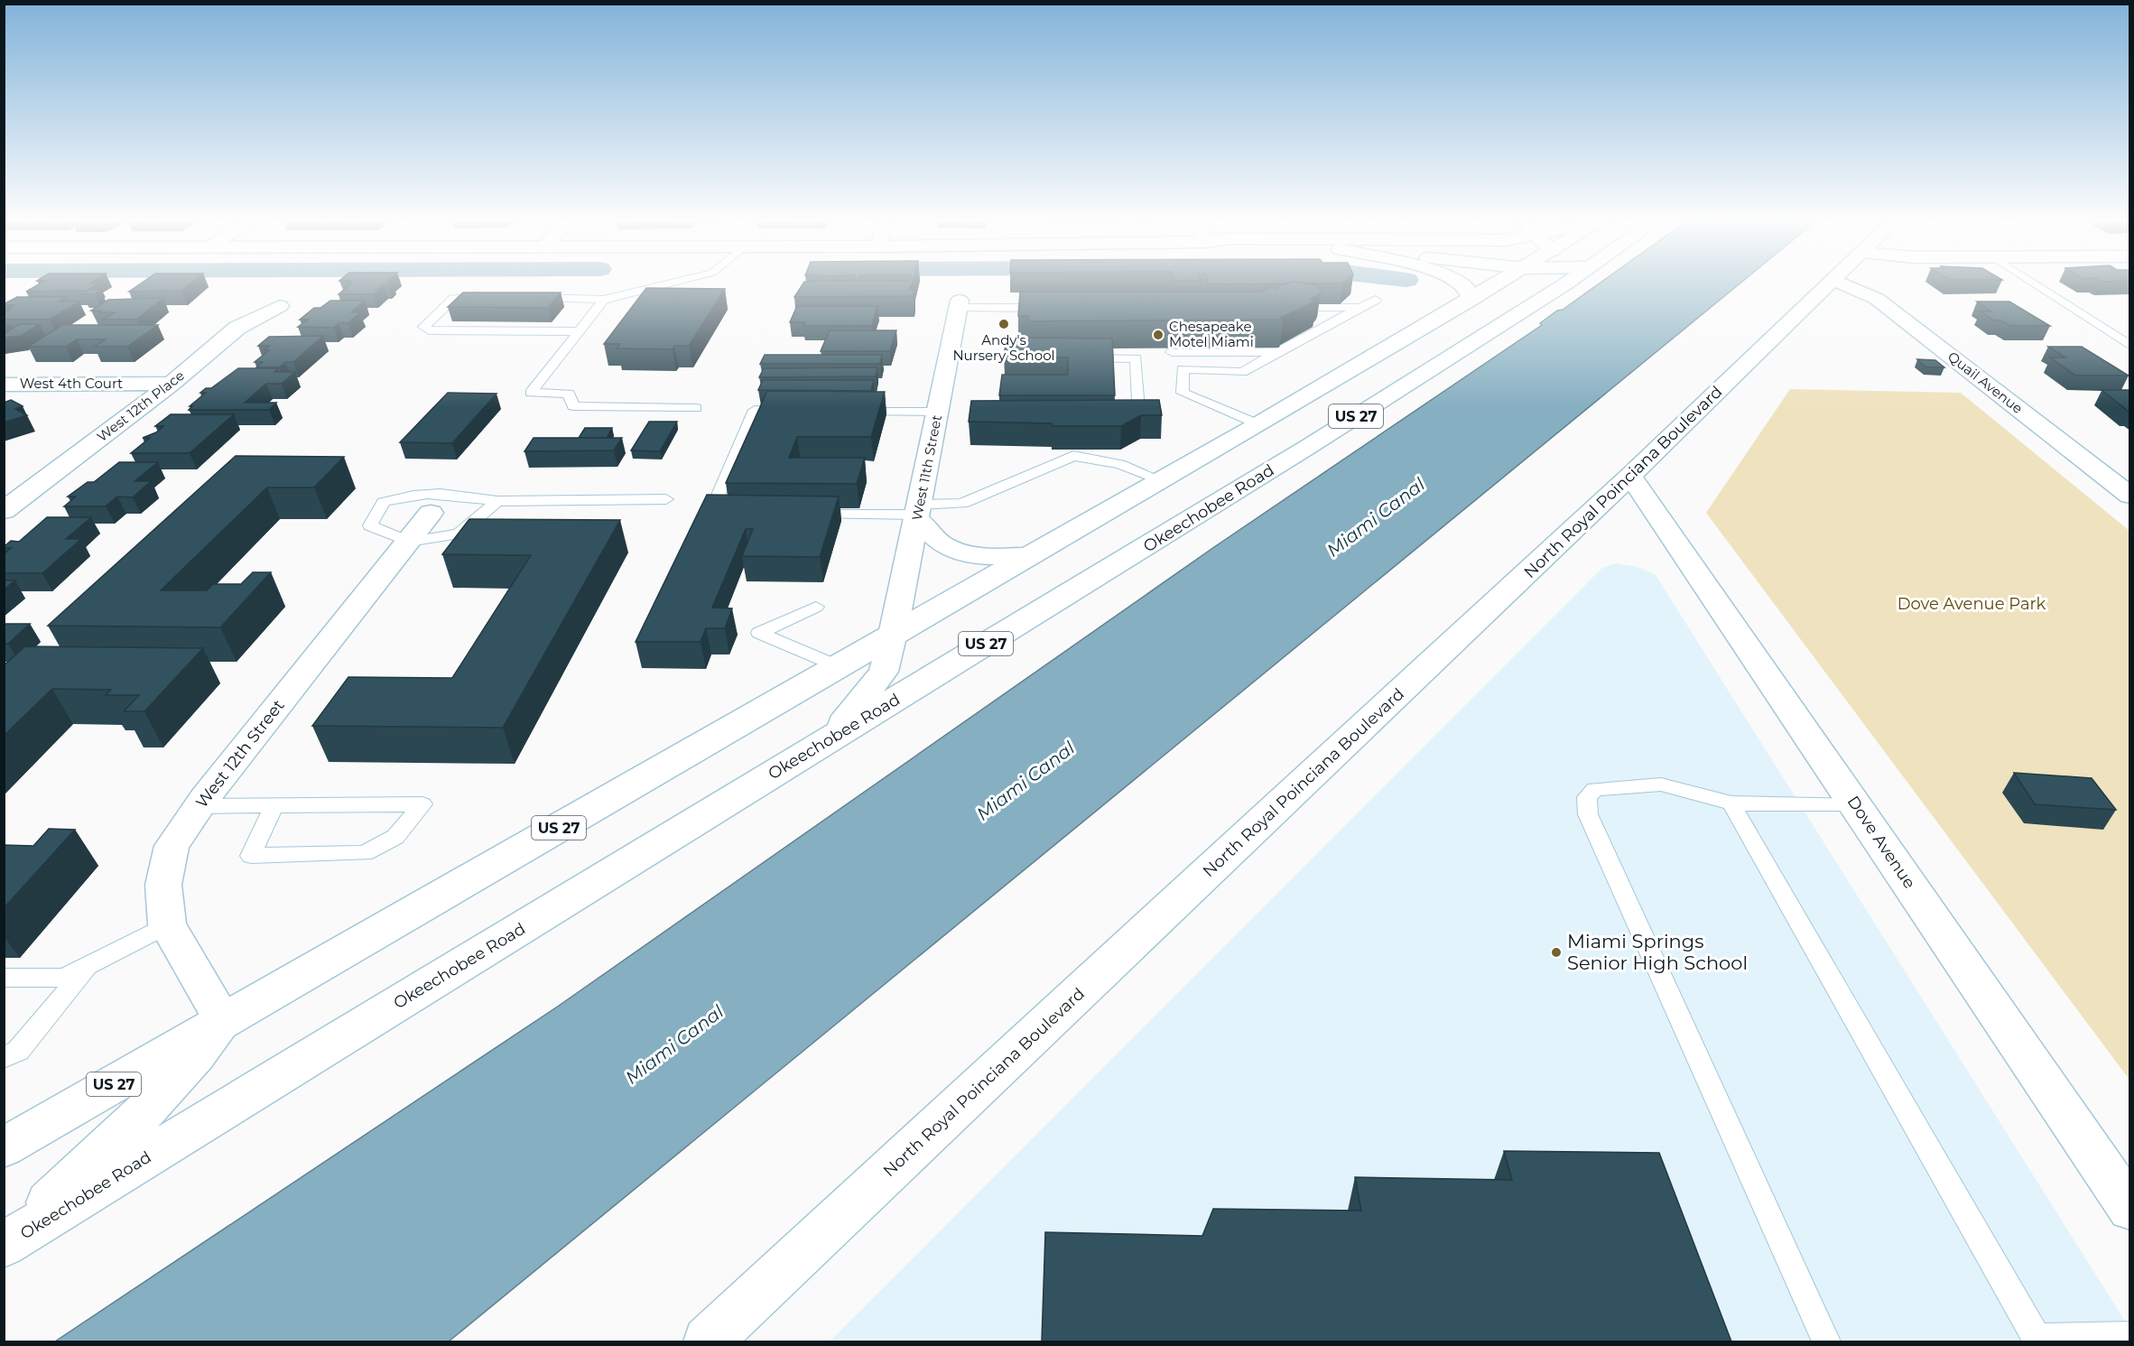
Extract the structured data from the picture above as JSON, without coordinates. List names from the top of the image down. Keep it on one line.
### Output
{"streets":{"main road":["Quail Avenue","West 4th Court","West 12th Place","US 27","West 11th Street","North Royal Poinciana Boulevard","Okeechobee Road","West 12th Street","Dove Avenue"]},"crossings":[["West 4th Court","West 12th Place"],["US 27","West 11th Street"],["US 27","West 12th Street"],["West 11th Street","Okeechobee Road"],["North Royal Poinciana Boulevard","Dove Avenue"]],"water":["Miami Canal"],"parks":["Dove Avenue Park"],"places":["Andy's Nursery School","Chesapeake Motel Miami","Miami Springs Senior High School"]}
